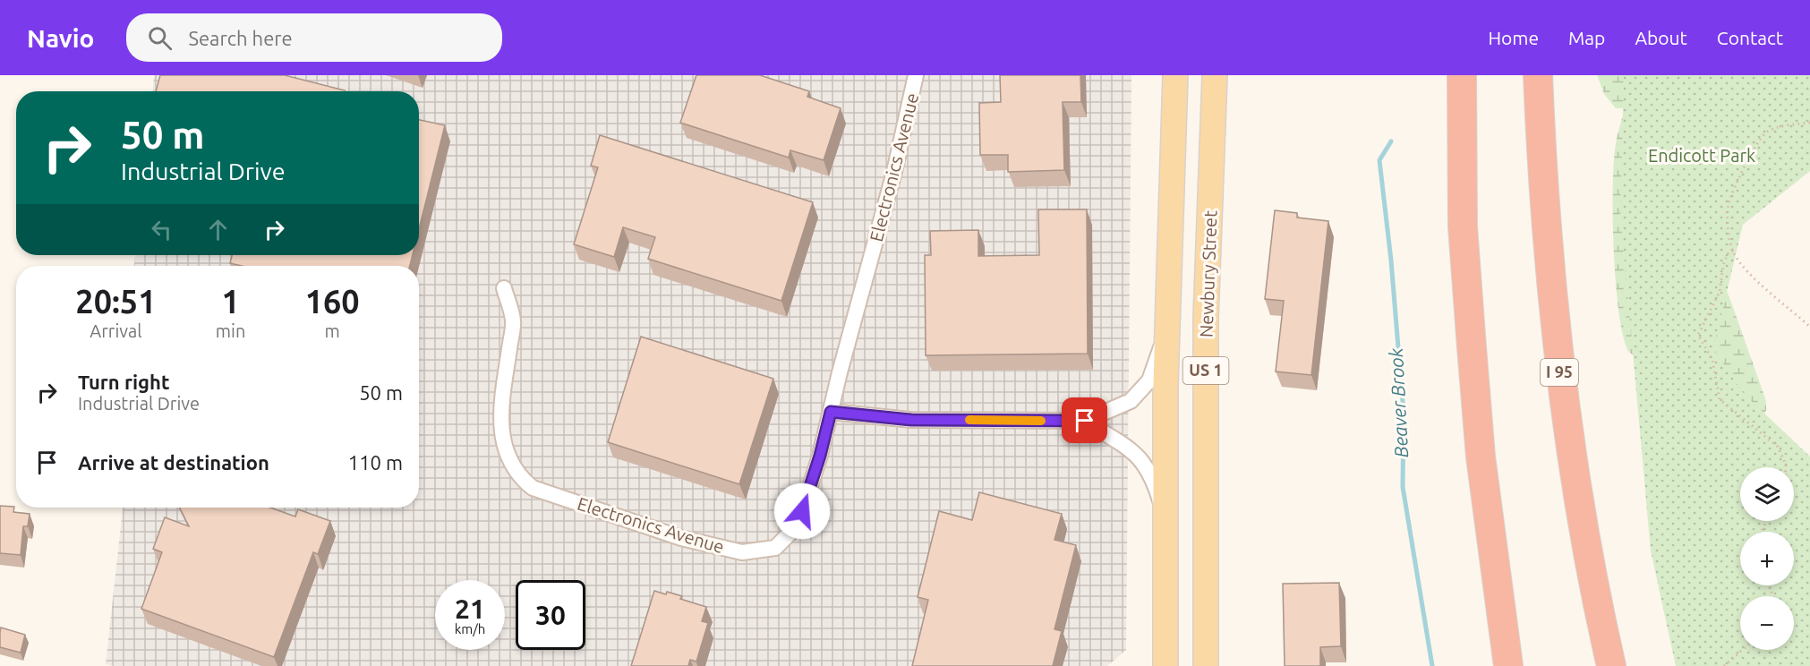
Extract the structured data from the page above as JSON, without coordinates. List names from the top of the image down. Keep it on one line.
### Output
{"streets":{"highway":["I 95"],"main road":["Newbury Street","US 1"],"street":["Electronics Avenue"]},"water":["Beaver Brook"],"parks":["Endicott Park"],"page":{"header":"Navio","search":"Search here","nav":["Home","Map","About","Contact"],"turn":["50 m","Industrial Drive"],"eta":["20:51","Arrival","1","min","160","m"],"list":[{"name":"Turn right","note":"Industrial Drive","value":"50 m"},{"name":"Arrive at destination","value":"110 m"}],"map_buttons":["+","−"],"speed":"21 km/h","limit":"30"}}
